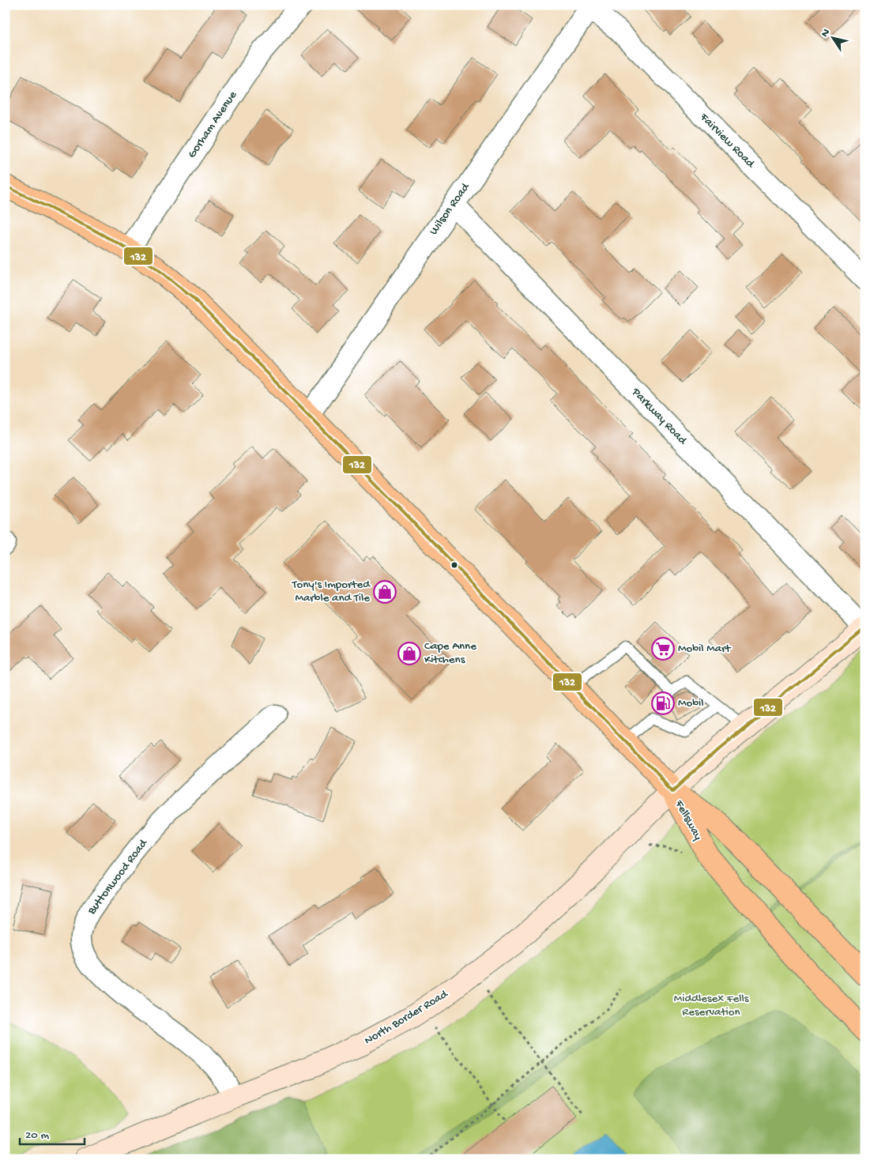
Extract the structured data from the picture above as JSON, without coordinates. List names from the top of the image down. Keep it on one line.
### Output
{"streets":{"main road":["Fellsway","North Border Road"],"street":["Gorham Avenue","Fairview Road","Wilson Road","Parkway Road","Buttonwood Road"]},"crossings":[["Fairview Road","Wilson Road"],["Wilson Road","Parkway Road"],["Parkway Road","North Border Road"],["Fellsway","North Border Road"],["Buttonwood Road","North Border Road"]],"parks":["Middlesex Fells Reservation"],"places":{"shop":["Tony's Imported Marble and Tile","Cape Anne Kitchens"],"supermarket":["Mobil Mart"],"fuel station":["Mobil"]},"lines":["transit line 132"],"scale_bar":"20 m","north":"top left"}
